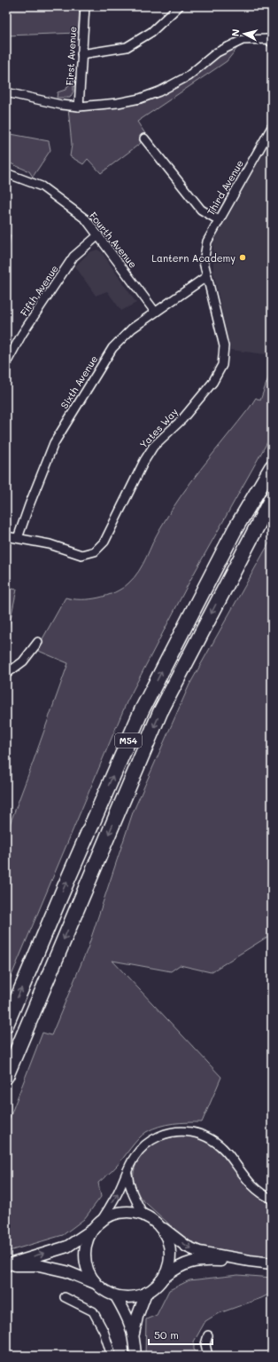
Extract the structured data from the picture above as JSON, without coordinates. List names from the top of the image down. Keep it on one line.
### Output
{"streets":{"highway":["M54"],"street":["First Avenue","Third Avenue","Fourth Avenue","Fifth Avenue","Sixth Avenue","Yates Way"]},"crossings":[["Third Avenue","Yates Way"],["Fourth Avenue","Fifth Avenue"],["Fourth Avenue","Sixth Avenue"],["Sixth Avenue","Yates Way"]],"places":["Lantern Academy"],"scale_bar":"50 m","north":"left"}
